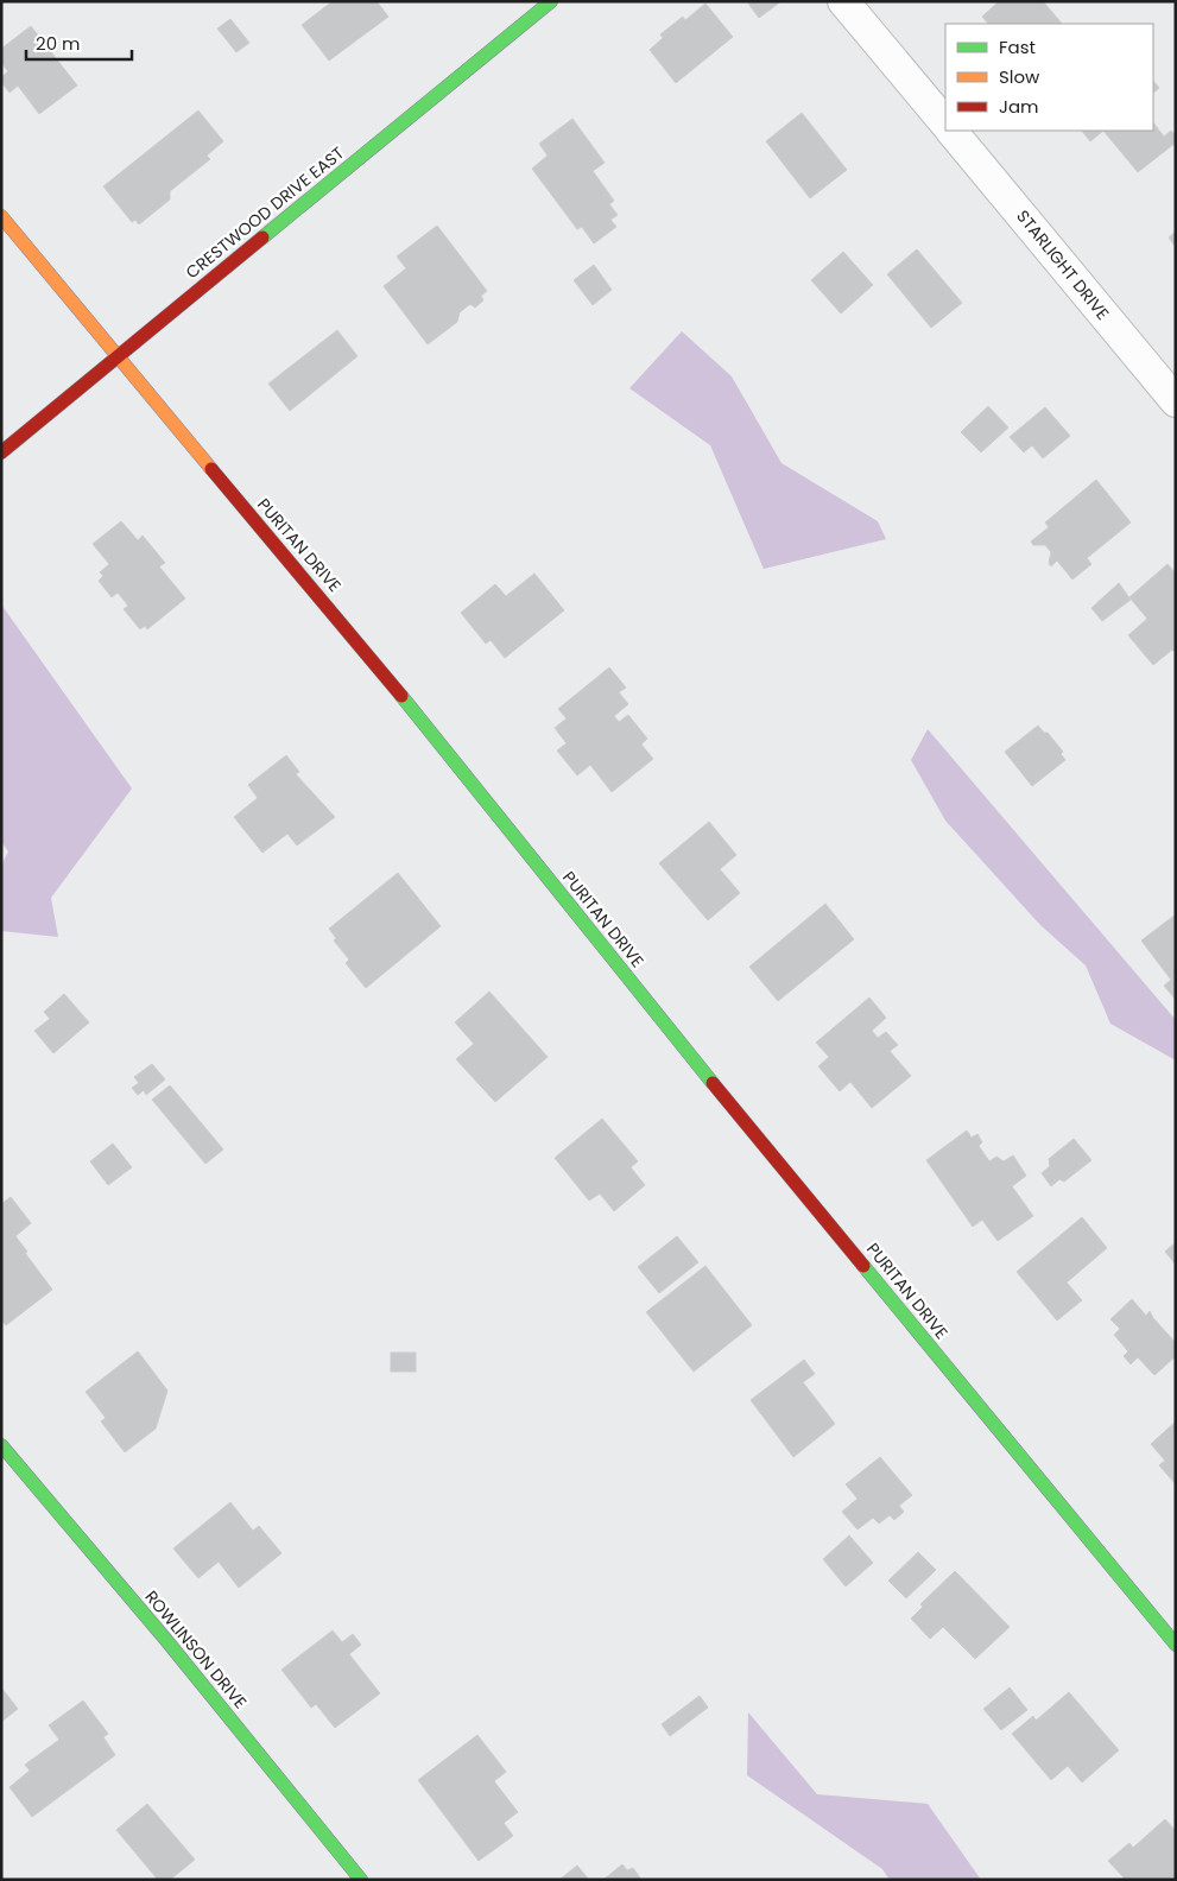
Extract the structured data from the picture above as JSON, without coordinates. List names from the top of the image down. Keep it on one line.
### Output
{"streets":{"street":["CRESTWOOD DRIVE EAST","STARLIGHT DRIVE","PURITAN DRIVE","ROWLINSON DRIVE"]},"crossings":[["CRESTWOOD DRIVE EAST","PURITAN DRIVE"]],"legend":["Fast","Slow","Jam"],"scale_bar":"20 m"}
